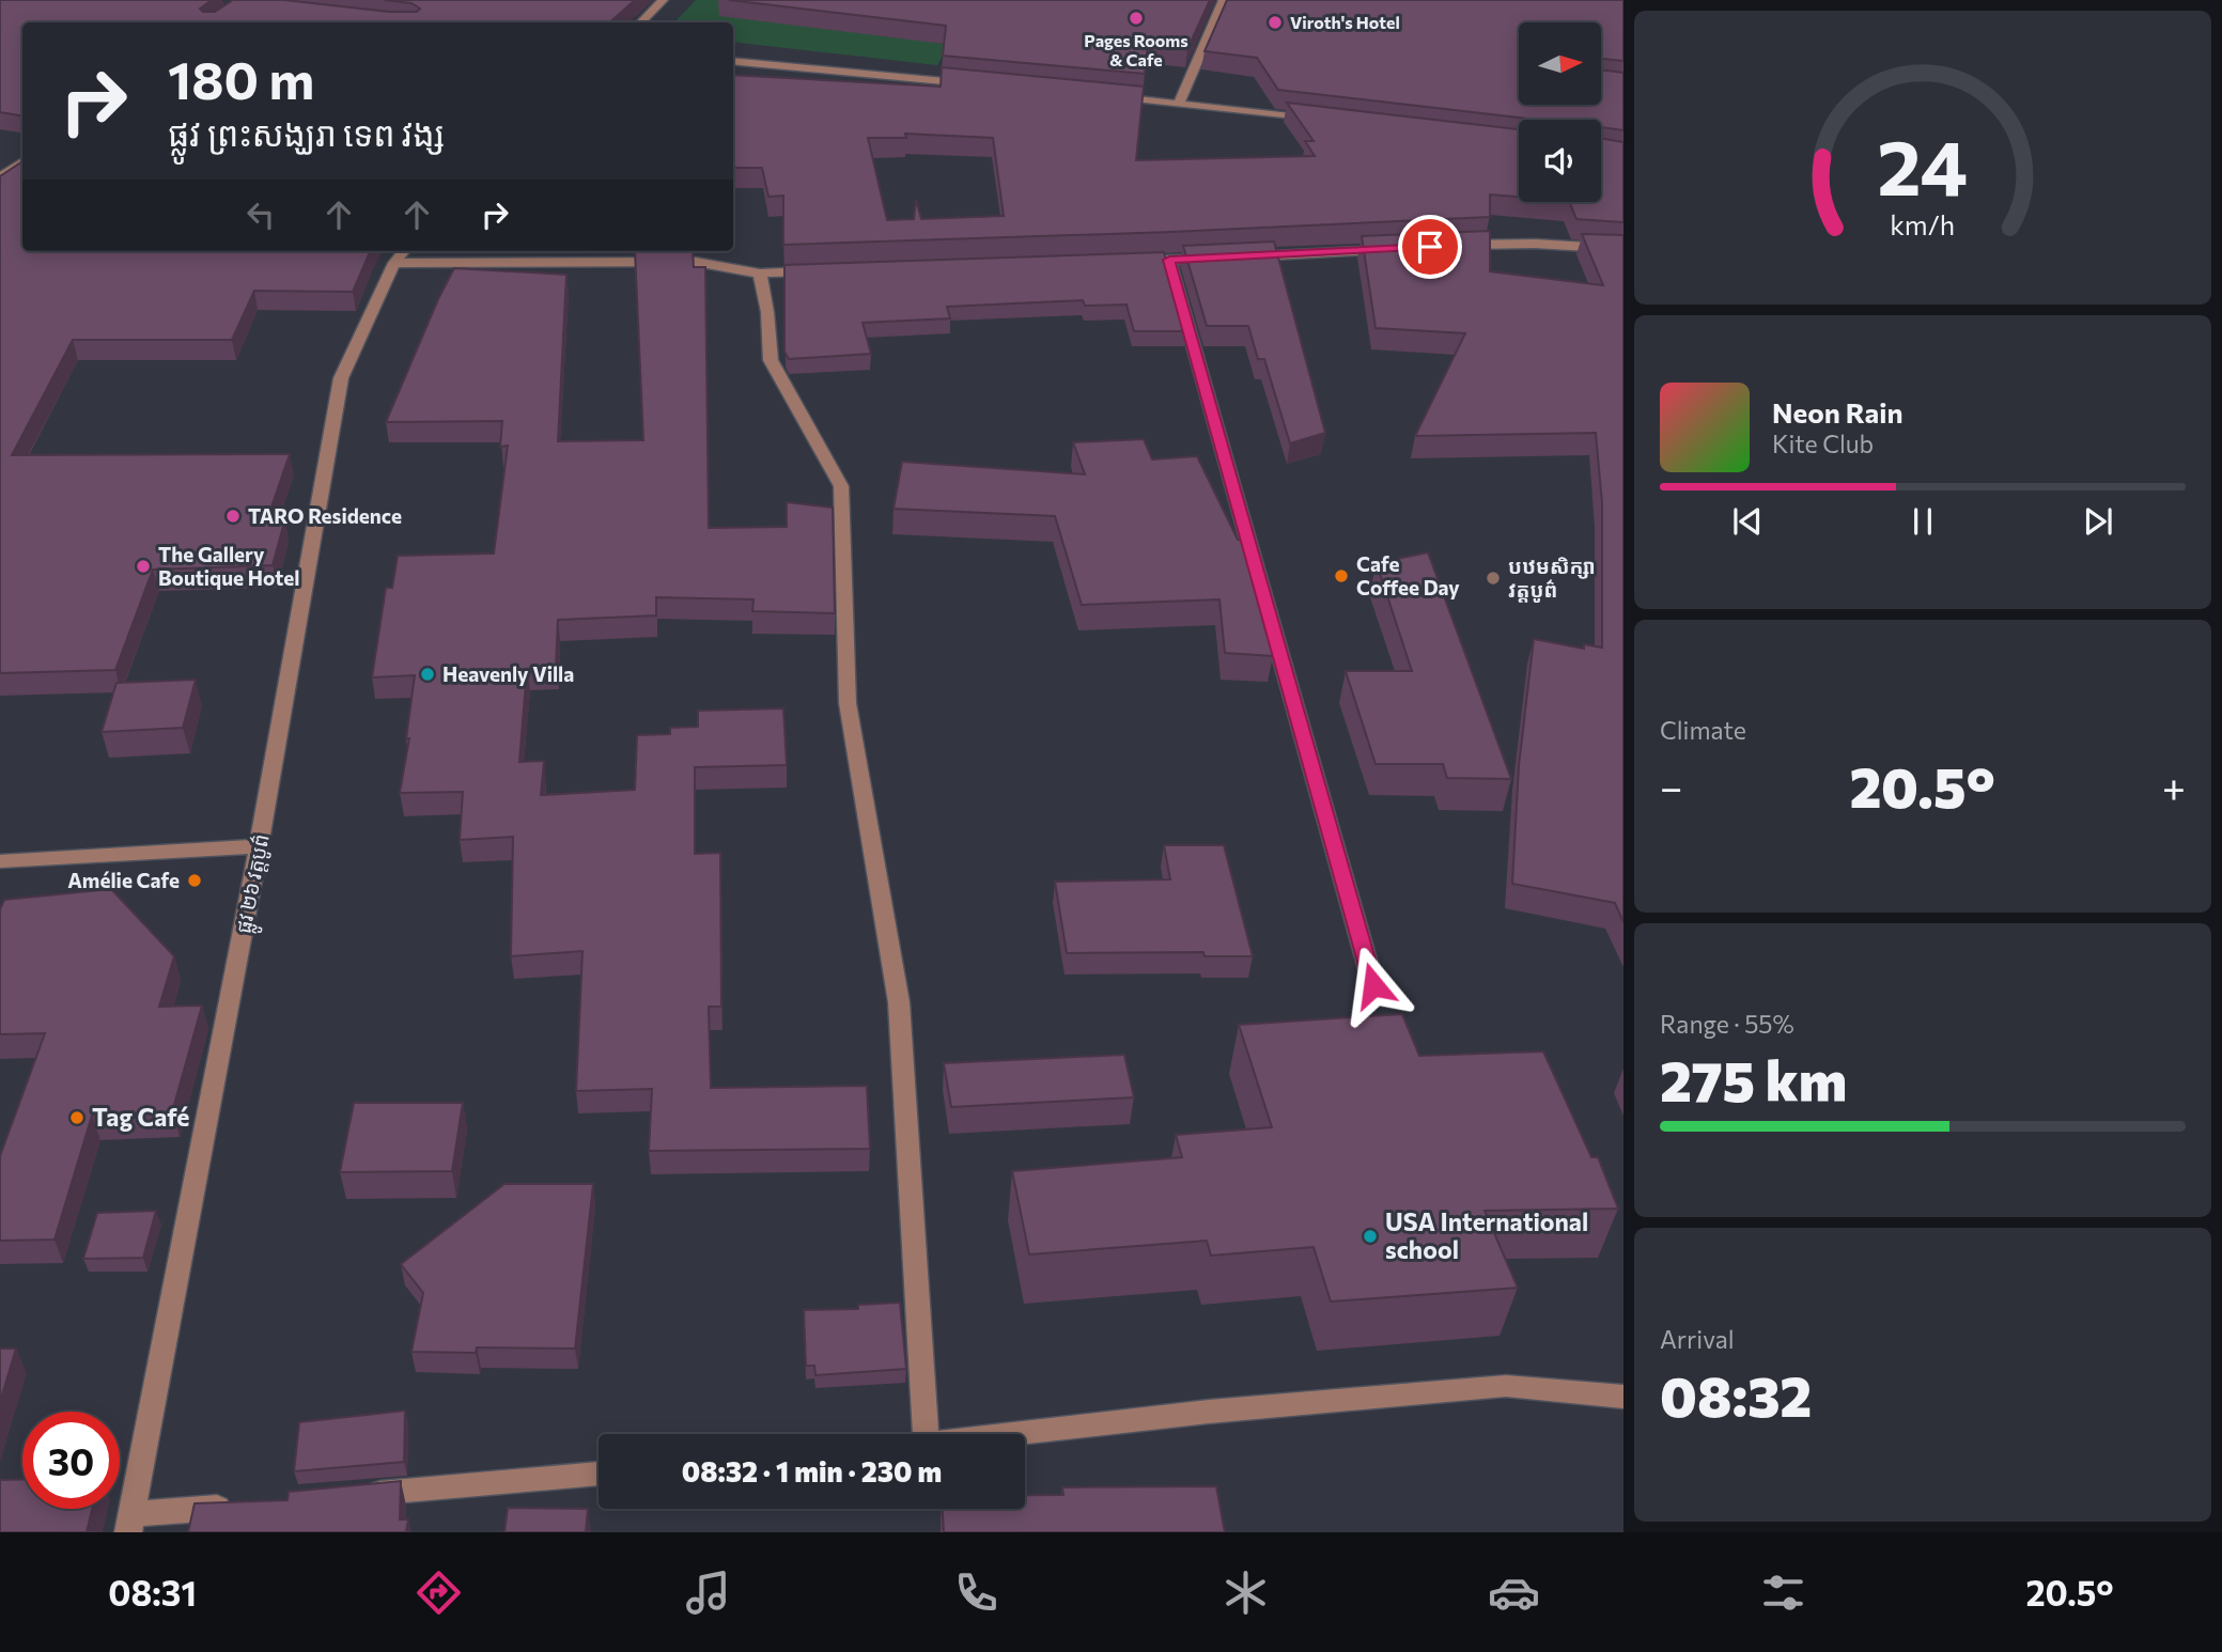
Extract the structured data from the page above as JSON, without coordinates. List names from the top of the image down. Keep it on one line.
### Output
{"streets":{"street":["ផ្លូវ ២៦ វត្តបូព៌"]},"places":["Pages Rooms & Cafe","Viroth's Hotel","TARO Residence","The Gallery Boutique Hotel","Cafe Coffee Day","បឋមសិក្សា វត្តបូព៌","Heavenly Villa","Amélie Cafe","Tag Café","USA International school"],"north":"right","page":{"turn":["180 m","ផ្លូវ ព្រះសង្ឃរា ទេព វង្ស"],"song":["Neon Rain","Kite Club"],"tile":["Climate",["Range · 55%","275 km"],["Arrival","08:32"]],"heat":["−","20.5°","+"],"limit":"30","trip":"08:32 · 1 min · 230 m","tabs":["08:31","20.5°"],"gauge":["24","km/h"]}}
